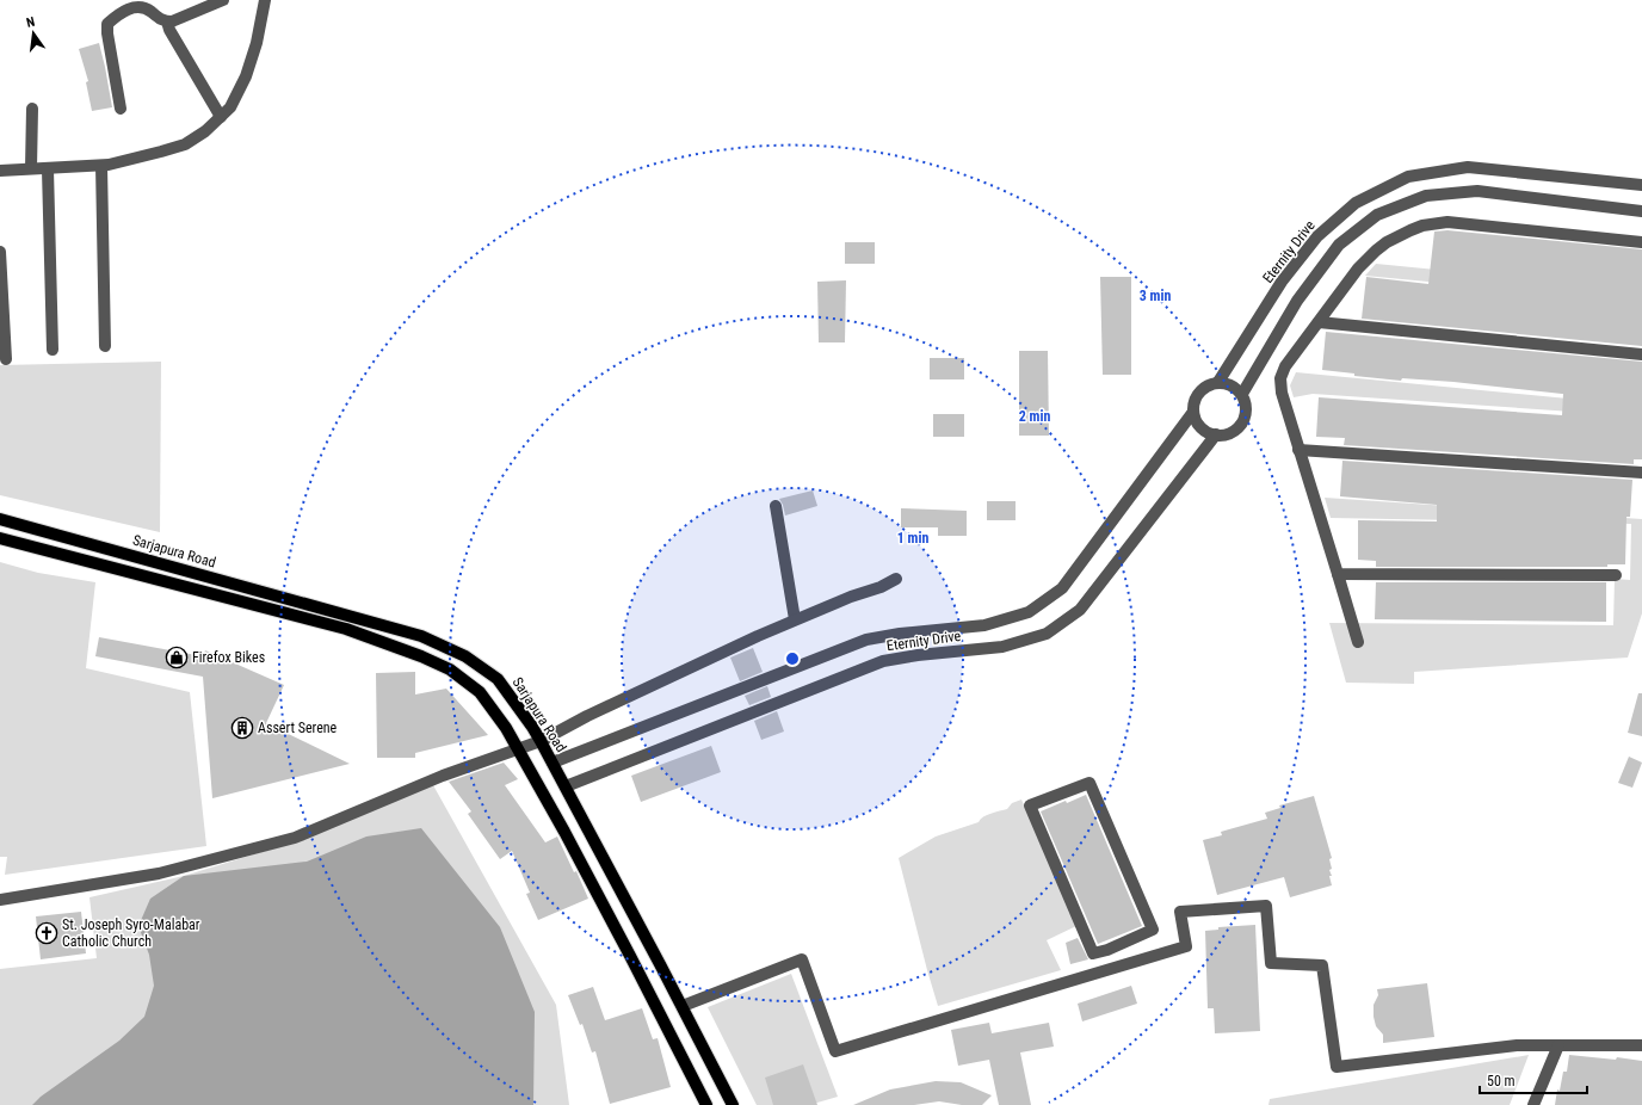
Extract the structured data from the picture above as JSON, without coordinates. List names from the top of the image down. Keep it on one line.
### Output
{"streets":{"main road":["Sarjapura Road"],"street":["Eternity Drive"]},"crossings":[["Eternity Drive","Sarjapura Road"]],"places":{"shop":["Firefox Bikes"],"building":["Assert Serene"],"church":["St. Joseph Syro-Malabar Catholic Church"]},"scale_bar":"50 m","north":"top","rings":["3 min","2 min","1 min"]}
